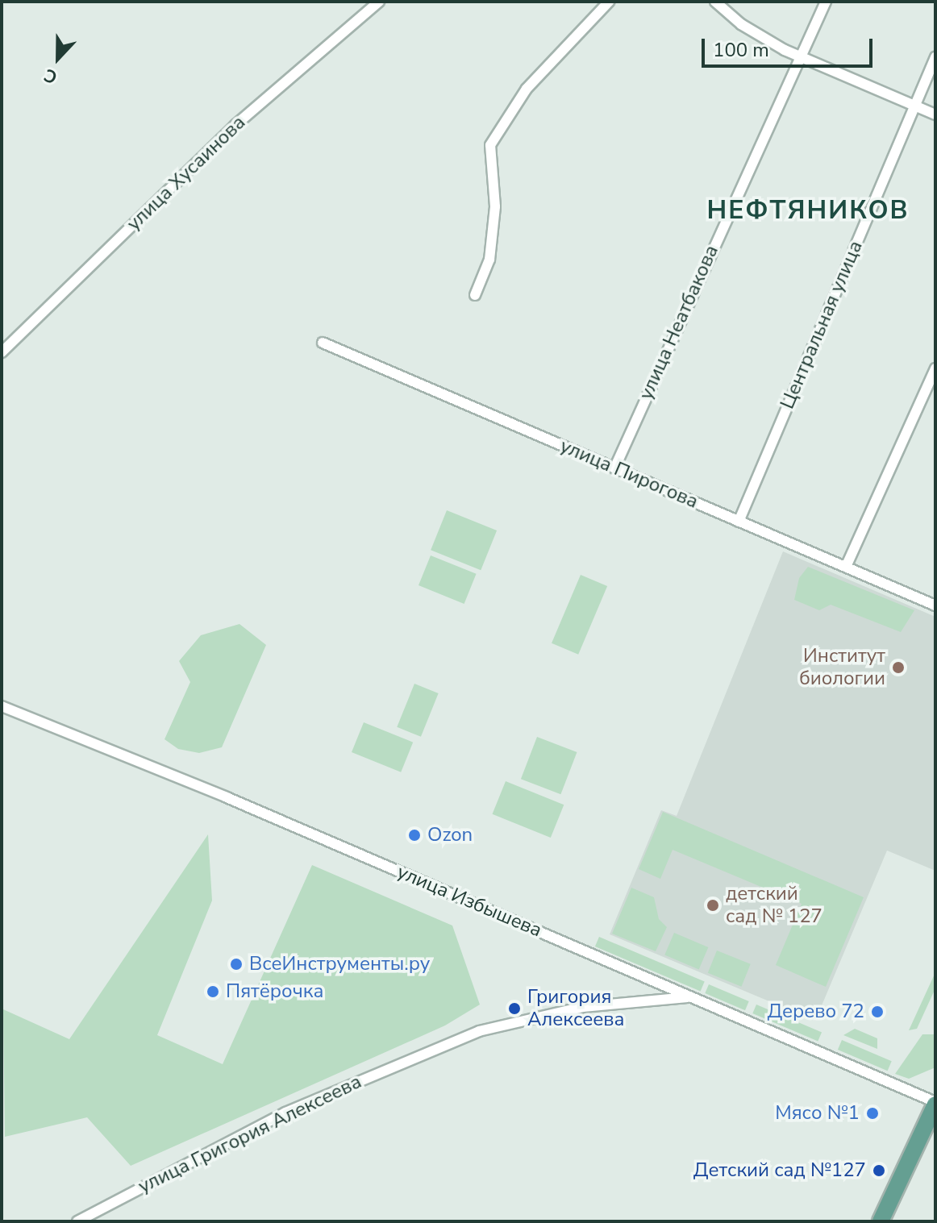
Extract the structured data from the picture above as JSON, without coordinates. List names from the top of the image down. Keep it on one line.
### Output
{"streets":{"street":["улица Хусаинова","улица Неатбакова","Центральная улица","улица Пирогова","улица Избышева","улица Григория Алексеева"]},"crossings":[["улица Неатбакова","улица Пирогова"],["Центральная улица","улица Пирогова"],["улица Избышева","улица Григория Алексеева"]],"districts":["НЕФТЯНИКОВ"],"places":["Институт биологии","Ozon","детский сад № 127","ВсеИнструменты.ру","Пятёрочка","Григория Алексеева","Дерево 72","Мясо №1","Детский сад №127"],"scale_bar":"100 m","north":"bottom"}
